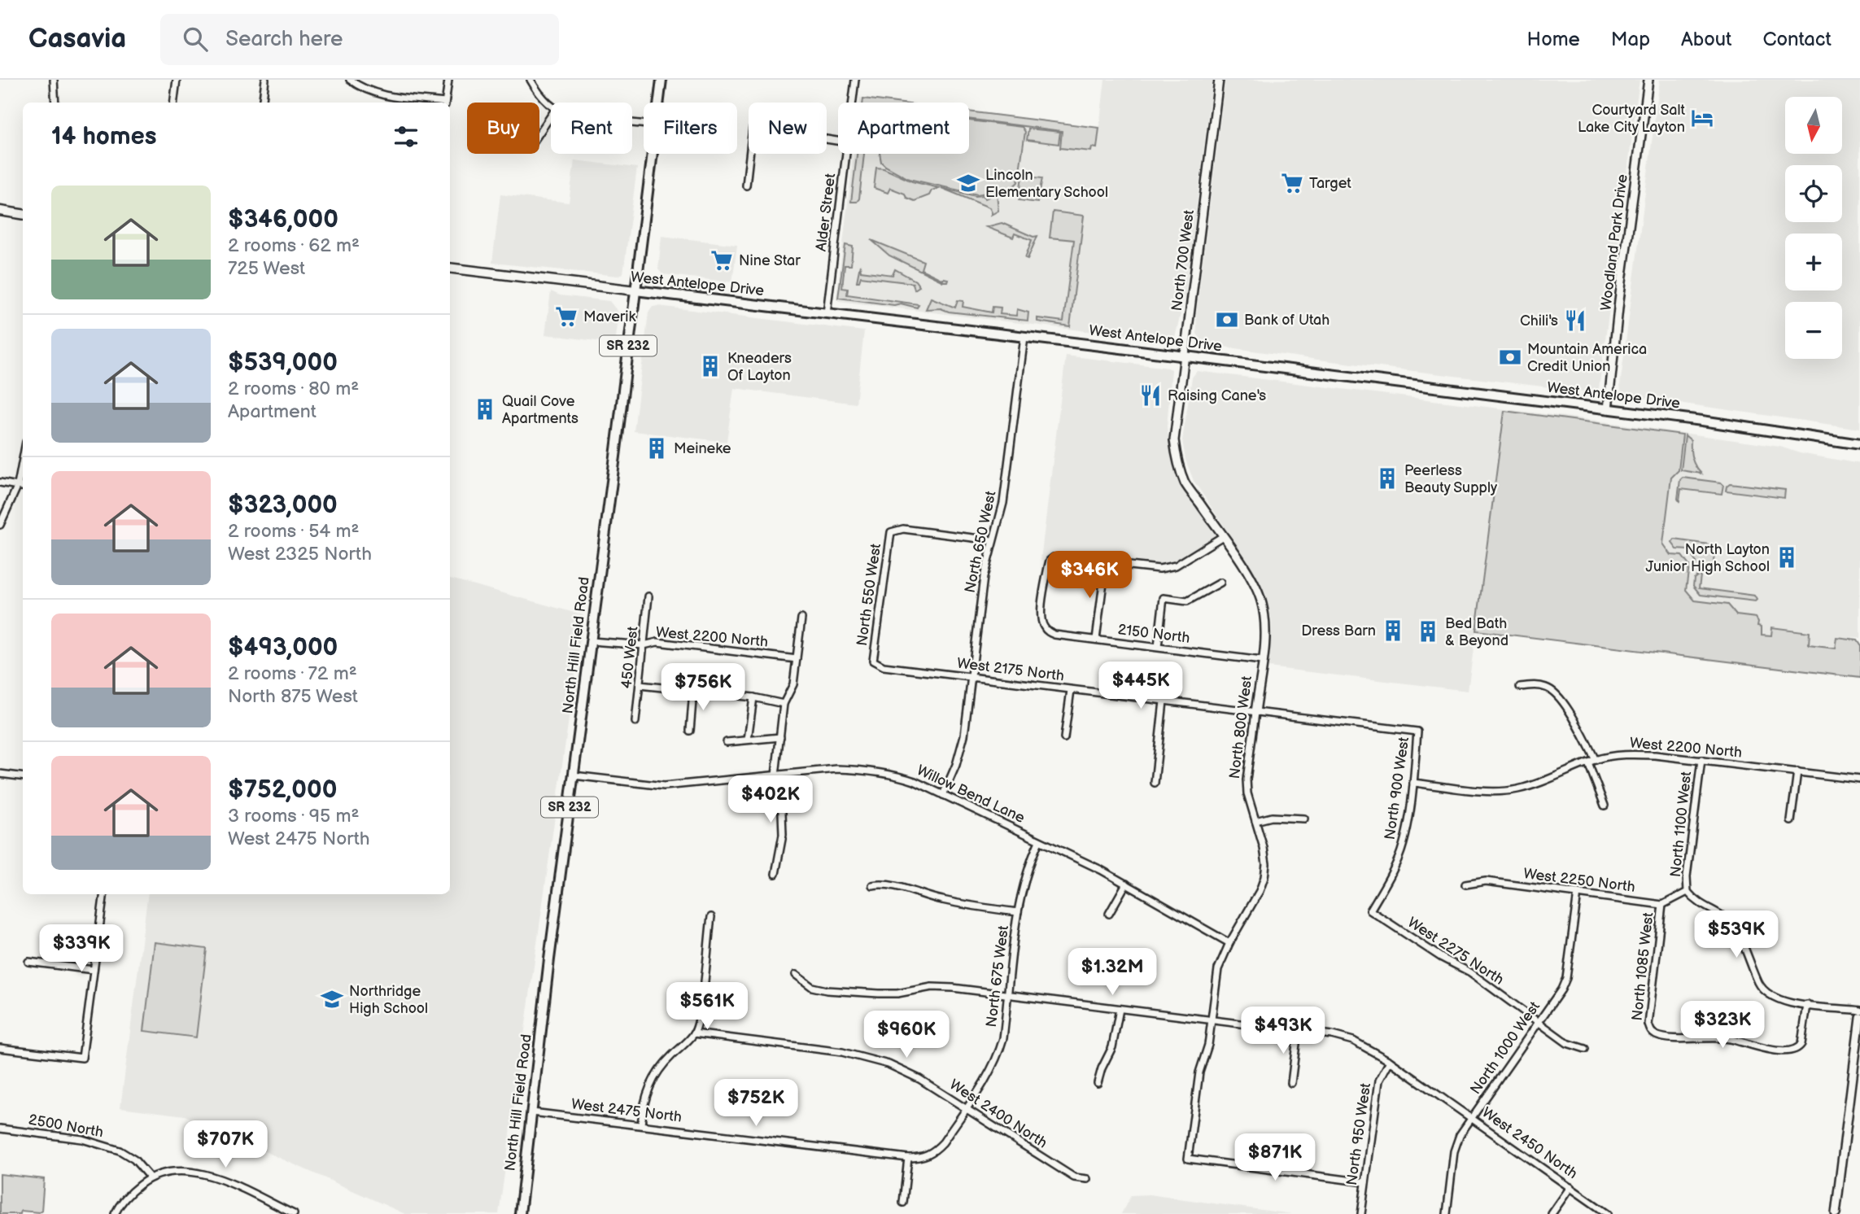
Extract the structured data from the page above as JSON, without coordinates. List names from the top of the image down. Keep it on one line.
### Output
{"streets":{"main road":["West Antelope Drive","SR 232","North Hill Field Road"],"street":["Alder Street","Woodland Park Drive","North 700 West","North 650 West","North 550 West","2150 North","West 2200 North","450 West","West 2175 North","North 800 West","North 900 West","Willow Bend Lane","North 1100 West","West 2250 North","West 2275 North","North 1085 West","North 675 West","North 1000 West","West 2475 North","West 2400 North","2500 North","North 950 West","West 2450 North"]},"crossings":[["Alder Street","West Antelope Drive"],["Woodland Park Drive","West Antelope Drive"],["North 700 West","West Antelope Drive"],["North 700 West","North 800 West"],["West Antelope Drive","North 650 West"],["West Antelope Drive","North Hill Field Road"],["North 650 West","North 550 West"],["North 650 West","West 2175 North"],["North 650 West","Willow Bend Lane"],["North 550 West","West 2175 North"],["2150 North","North 800 West"],["West 2200 North","North Hill Field Road"],["West 2200 North","450 West"],["West 2200 North","North 900 West"],["West 2200 North","North 1100 West"],["North Hill Field Road","Willow Bend Lane"],["North Hill Field Road","West 2475 North"],["West 2175 North","North 800 West"],["West 2175 North","North 900 West"],["North 800 West","Willow Bend Lane"],["North 800 West","North 950 West"],["North 800 West","West 2450 North"],["North 900 West","West 2275 North"],["Willow Bend Lane","North 675 West"],["West 2250 North","North 1085 West"],["West 2250 North","North 1000 West"],["West 2275 North","North 1000 West"],["North 675 West","West 2475 North"],["North 675 West","West 2400 North"],["North 675 West","West 2450 North"],["North 1000 West","West 2450 North"],["West 2475 North","West 2400 North"],["North 950 West","West 2450 North"]],"places":{"hotel":["Courtyard Salt Lake City Layton"],"school or university":["Lincoln Elementary School","Northridge High School"],"supermarket":["Target","Nine Star","Maverik"],"bank":["Bank of Utah","Mountain America Credit Union"],"restaurant":["Chili's","Raising Cane's"],"building":["Kneaders Of Layton","Quail Cove Apartments","Meineke","Peerless Beauty Supply","North Layton Junior High School","Dress Barn","Bed Bath & Beyond"]},"north":"bottom","page":{"header":"Casavia","search":"Search here","nav":["Home","Map","About","Contact"],"map_buttons":["+","−"],"chip":["Buy","Rent","Filters","New","Apartment"],"heading":"14 homes","list":[{"name":"$346,000","note":"2 rooms · 62 m² · 725 West"},{"name":"$539,000","note":"2 rooms · 80 m² · Apartment"},{"name":"$323,000","note":"2 rooms · 54 m² · West 2325 North"},{"name":"$493,000","note":"2 rooms · 72 m² · North 875 West"},{"name":"$752,000","note":"3 rooms · 95 m² · West 2475 North"}],"price":["$346K","$445K","$756K","$402K","$539K","$339K","$1.32M","$561K","$323K","$493K","$960K","$752K","$707K","$871K"]}}
